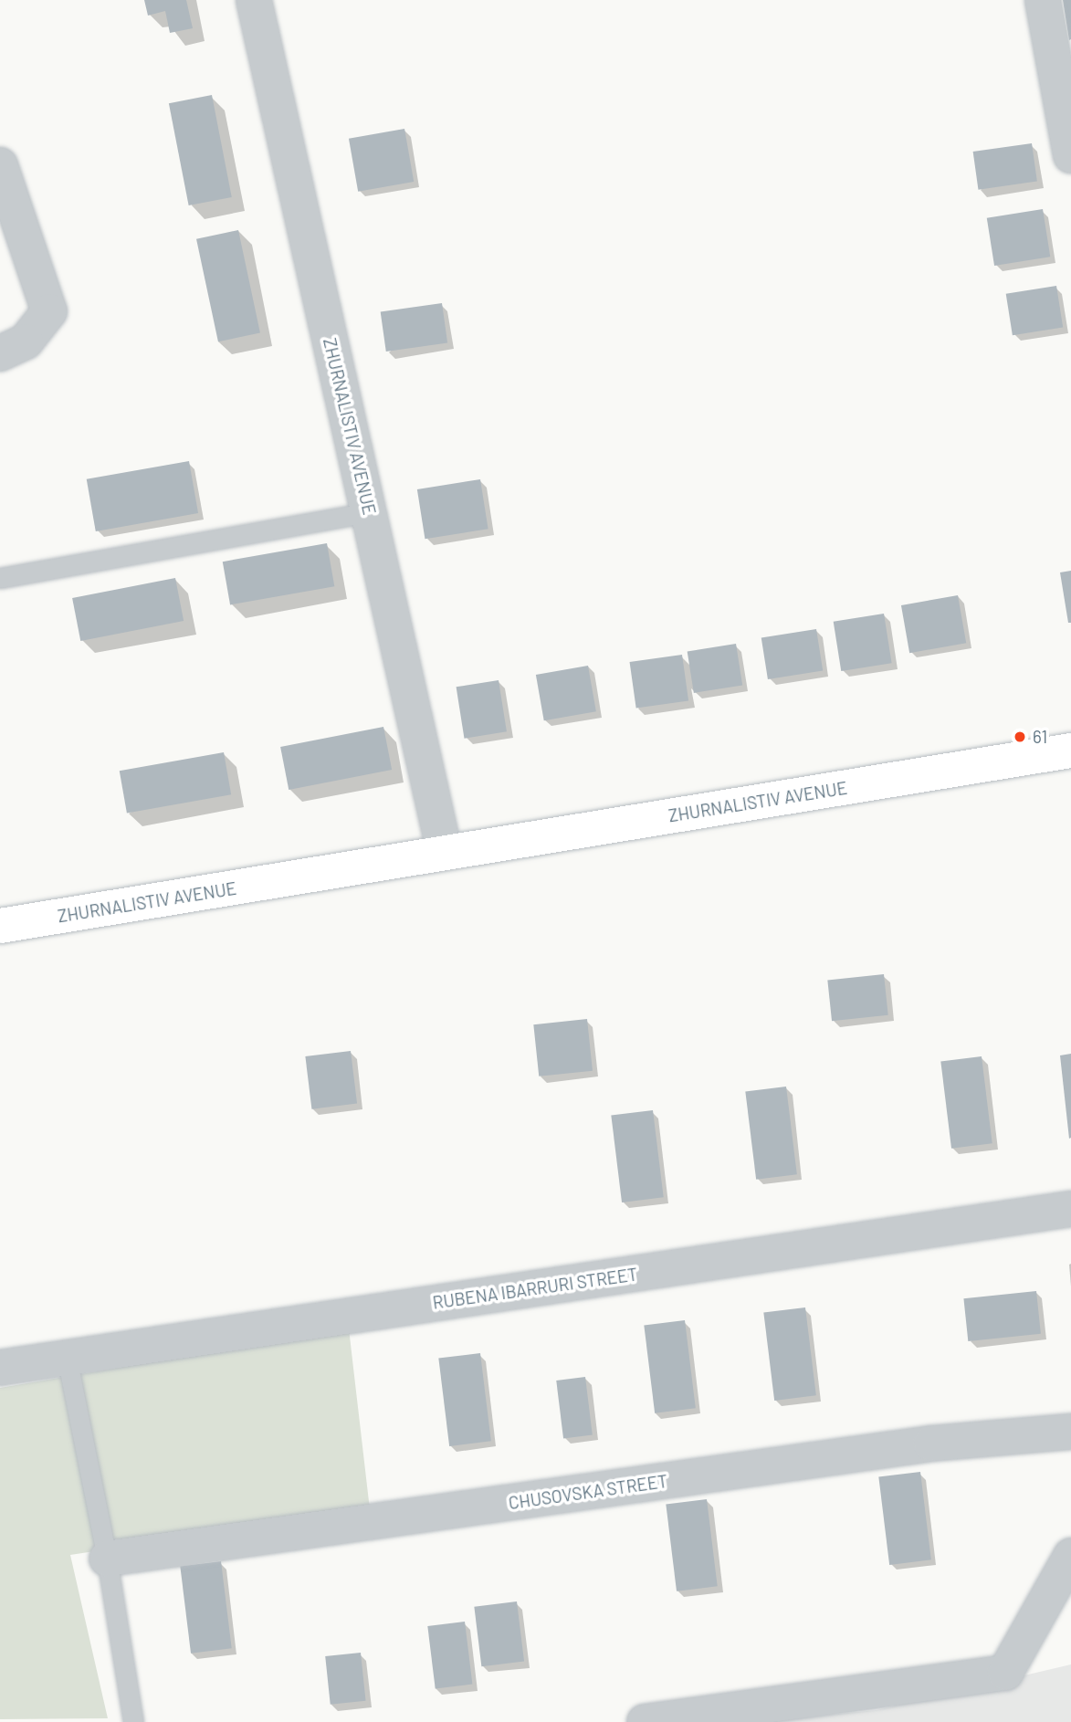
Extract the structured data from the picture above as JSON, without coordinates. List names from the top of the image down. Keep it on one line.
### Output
{"streets":{"main road":["ZHURNALISTIV AVENUE"],"street":["RUBENA IBARRURI STREET","CHUSOVSKA STREET"]},"places":["61"]}
